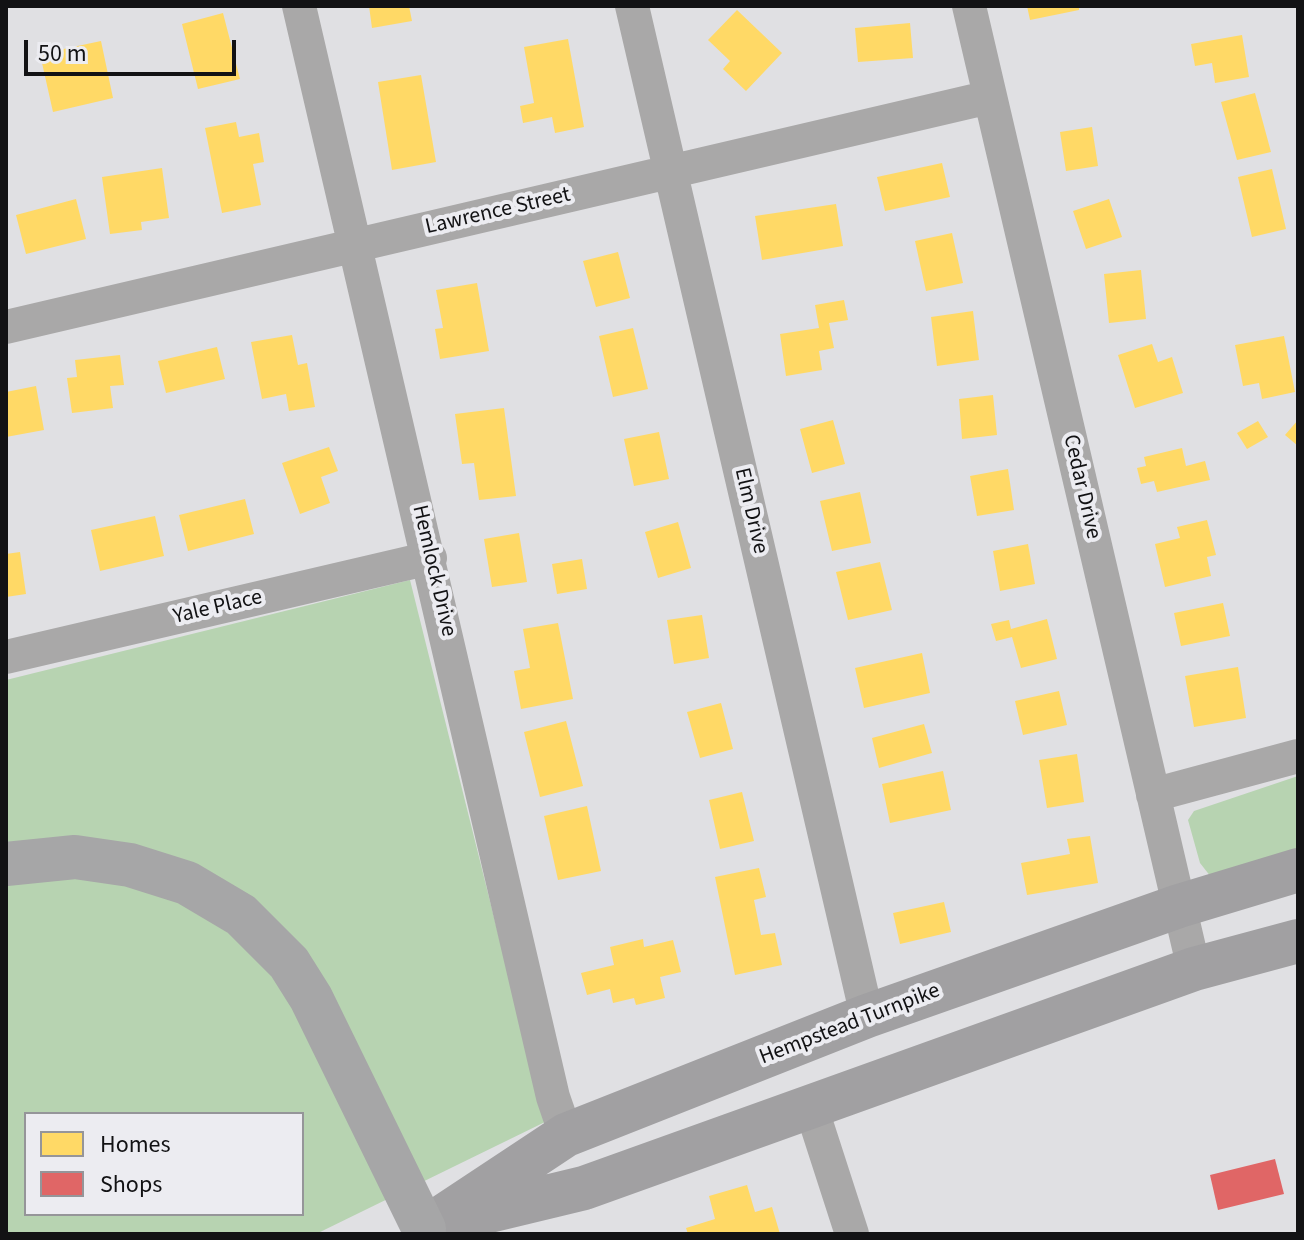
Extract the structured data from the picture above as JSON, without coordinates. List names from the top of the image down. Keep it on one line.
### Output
{"streets":{"main road":["Hempstead Turnpike"],"street":["Lawrence Street","Cedar Drive","Elm Drive","Hemlock Drive","Yale Place"]},"crossings":[["Lawrence Street","Cedar Drive"],["Lawrence Street","Elm Drive"],["Lawrence Street","Hemlock Drive"],["Cedar Drive","Hempstead Turnpike"],["Elm Drive","Hempstead Turnpike"],["Hemlock Drive","Yale Place"],["Hemlock Drive","Hempstead Turnpike"]],"legend":["Homes","Shops"],"scale_bar":"50 m"}
